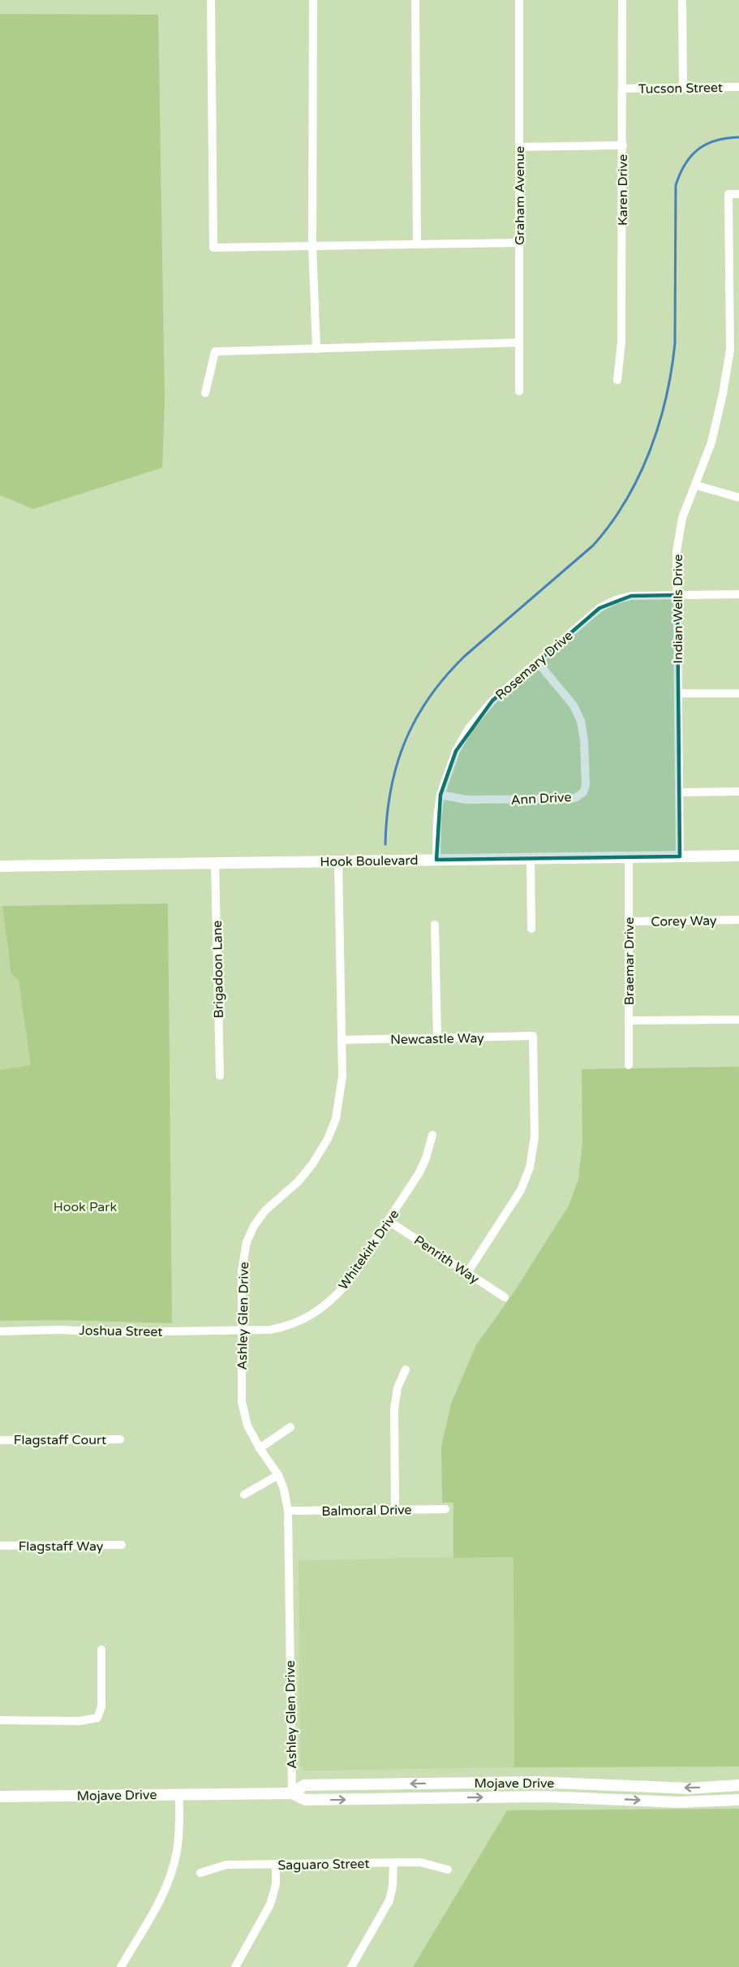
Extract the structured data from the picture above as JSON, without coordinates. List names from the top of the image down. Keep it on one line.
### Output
{"streets":{"main road":["Hook Boulevard","Mojave Drive"],"street":["Tucson Street","Karen Drive","Graham Avenue","Indian Wells Drive","Rosemary Drive","Ann Drive","Corey Way","Braemar Drive","Brigadoon Lane","Newcastle Way","Whitekirk Drive","Penrith Way","Ashley Glen Drive","Joshua Street","Flagstaff Court","Balmoral Drive","Flagstaff Way","Saguaro Street"]},"crossings":[["Tucson Street","Karen Drive"],["Indian Wells Drive","Rosemary Drive"],["Indian Wells Drive","Hook Boulevard"],["Rosemary Drive","Ann Drive"],["Rosemary Drive","Hook Boulevard"],["Hook Boulevard","Braemar Drive"],["Hook Boulevard","Brigadoon Lane"],["Hook Boulevard","Ashley Glen Drive"],["Corey Way","Braemar Drive"],["Newcastle Way","Penrith Way"],["Newcastle Way","Ashley Glen Drive"],["Whitekirk Drive","Penrith Way"],["Whitekirk Drive","Ashley Glen Drive"],["Whitekirk Drive","Joshua Street"],["Ashley Glen Drive","Joshua Street"],["Ashley Glen Drive","Balmoral Drive"],["Ashley Glen Drive","Mojave Drive"]],"parks":["Hook Park"]}
